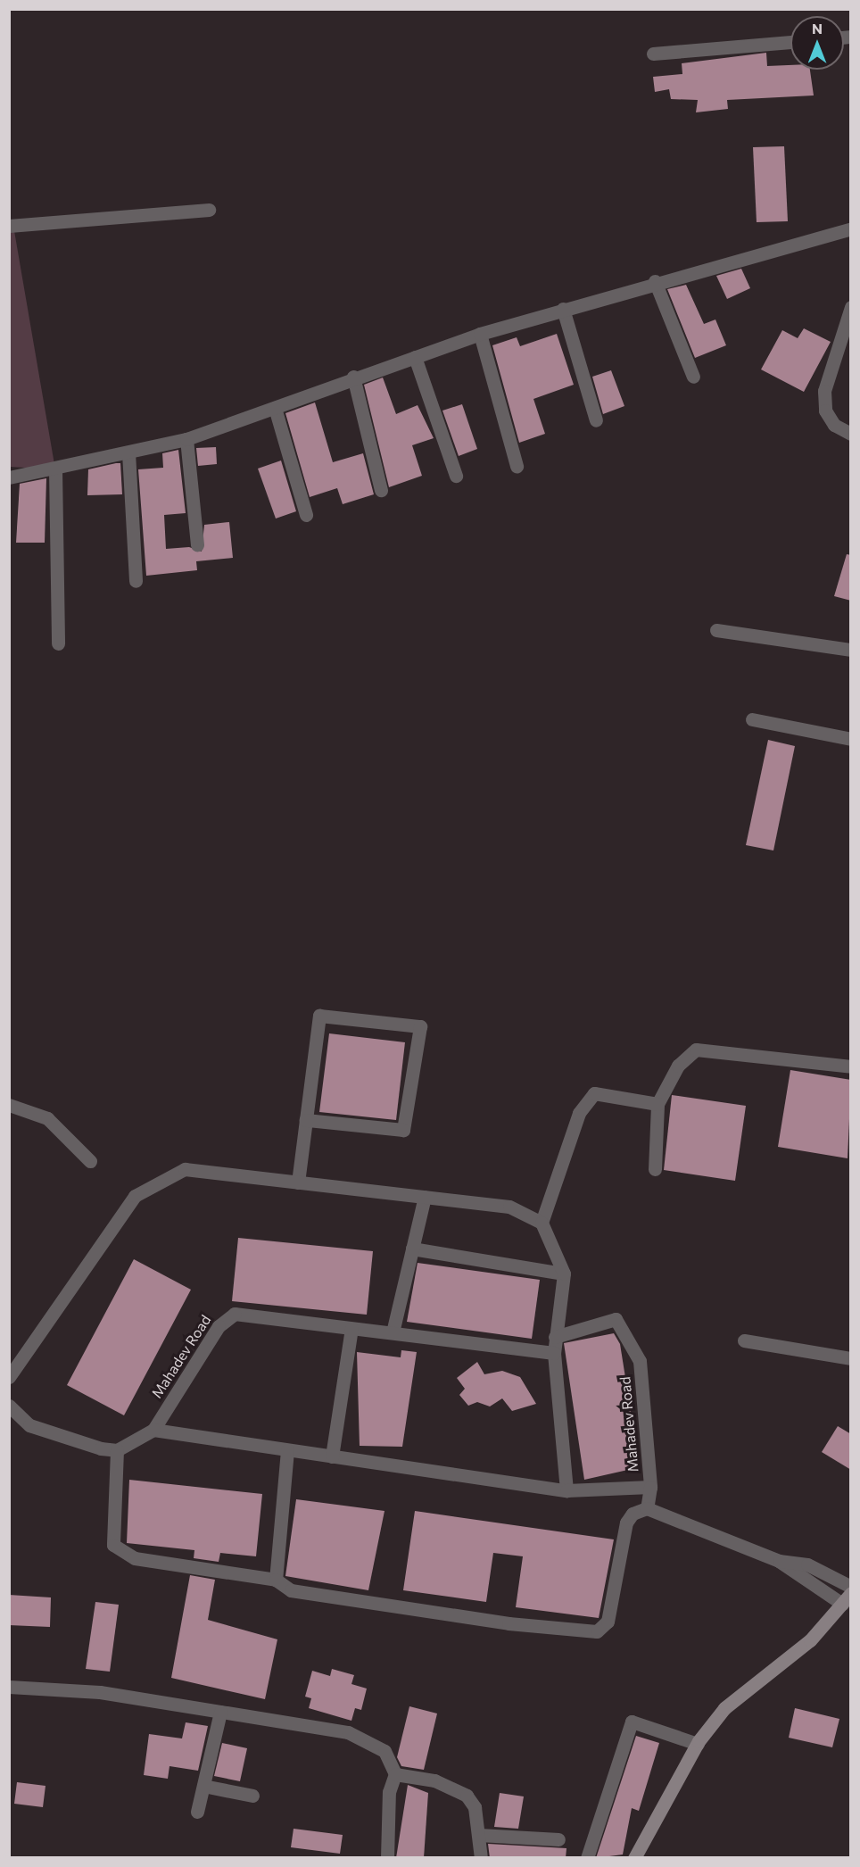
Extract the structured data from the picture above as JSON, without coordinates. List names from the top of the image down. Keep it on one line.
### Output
{"streets":{"street":["Mahadev Road"]},"north":"top"}
